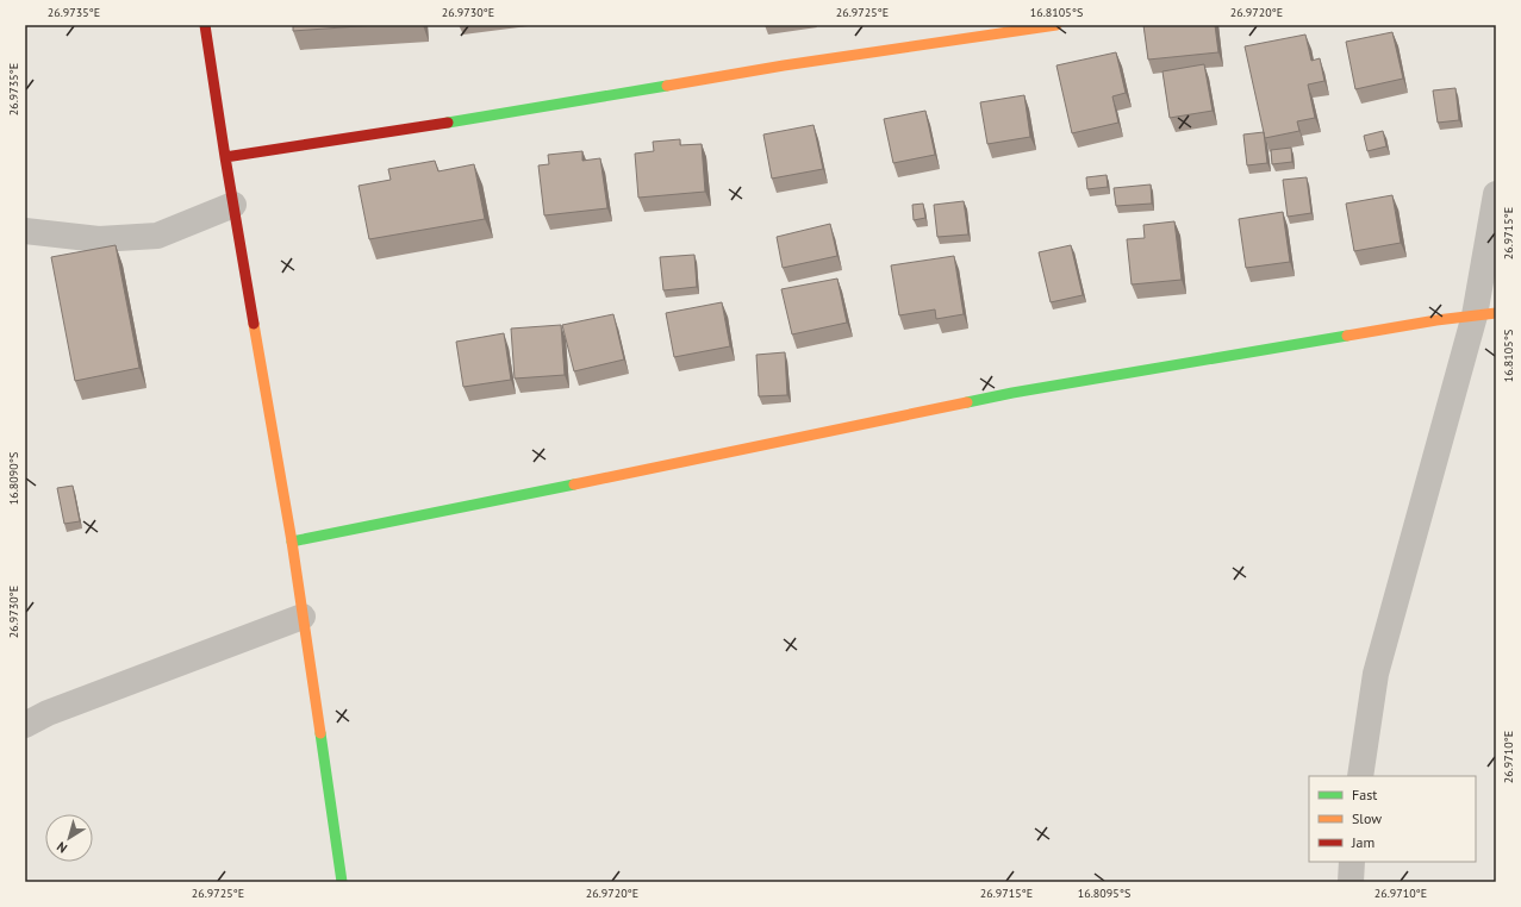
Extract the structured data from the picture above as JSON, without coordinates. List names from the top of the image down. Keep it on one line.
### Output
{"legend":["Fast","Slow","Jam"],"north":"bottom left","coordinates":["26.9735°E","26.9730°E","26.9725°E","16.8105°S","26.9720°E","26.9715°E","16.8090°S","26.9710°E","16.8095°S"]}
